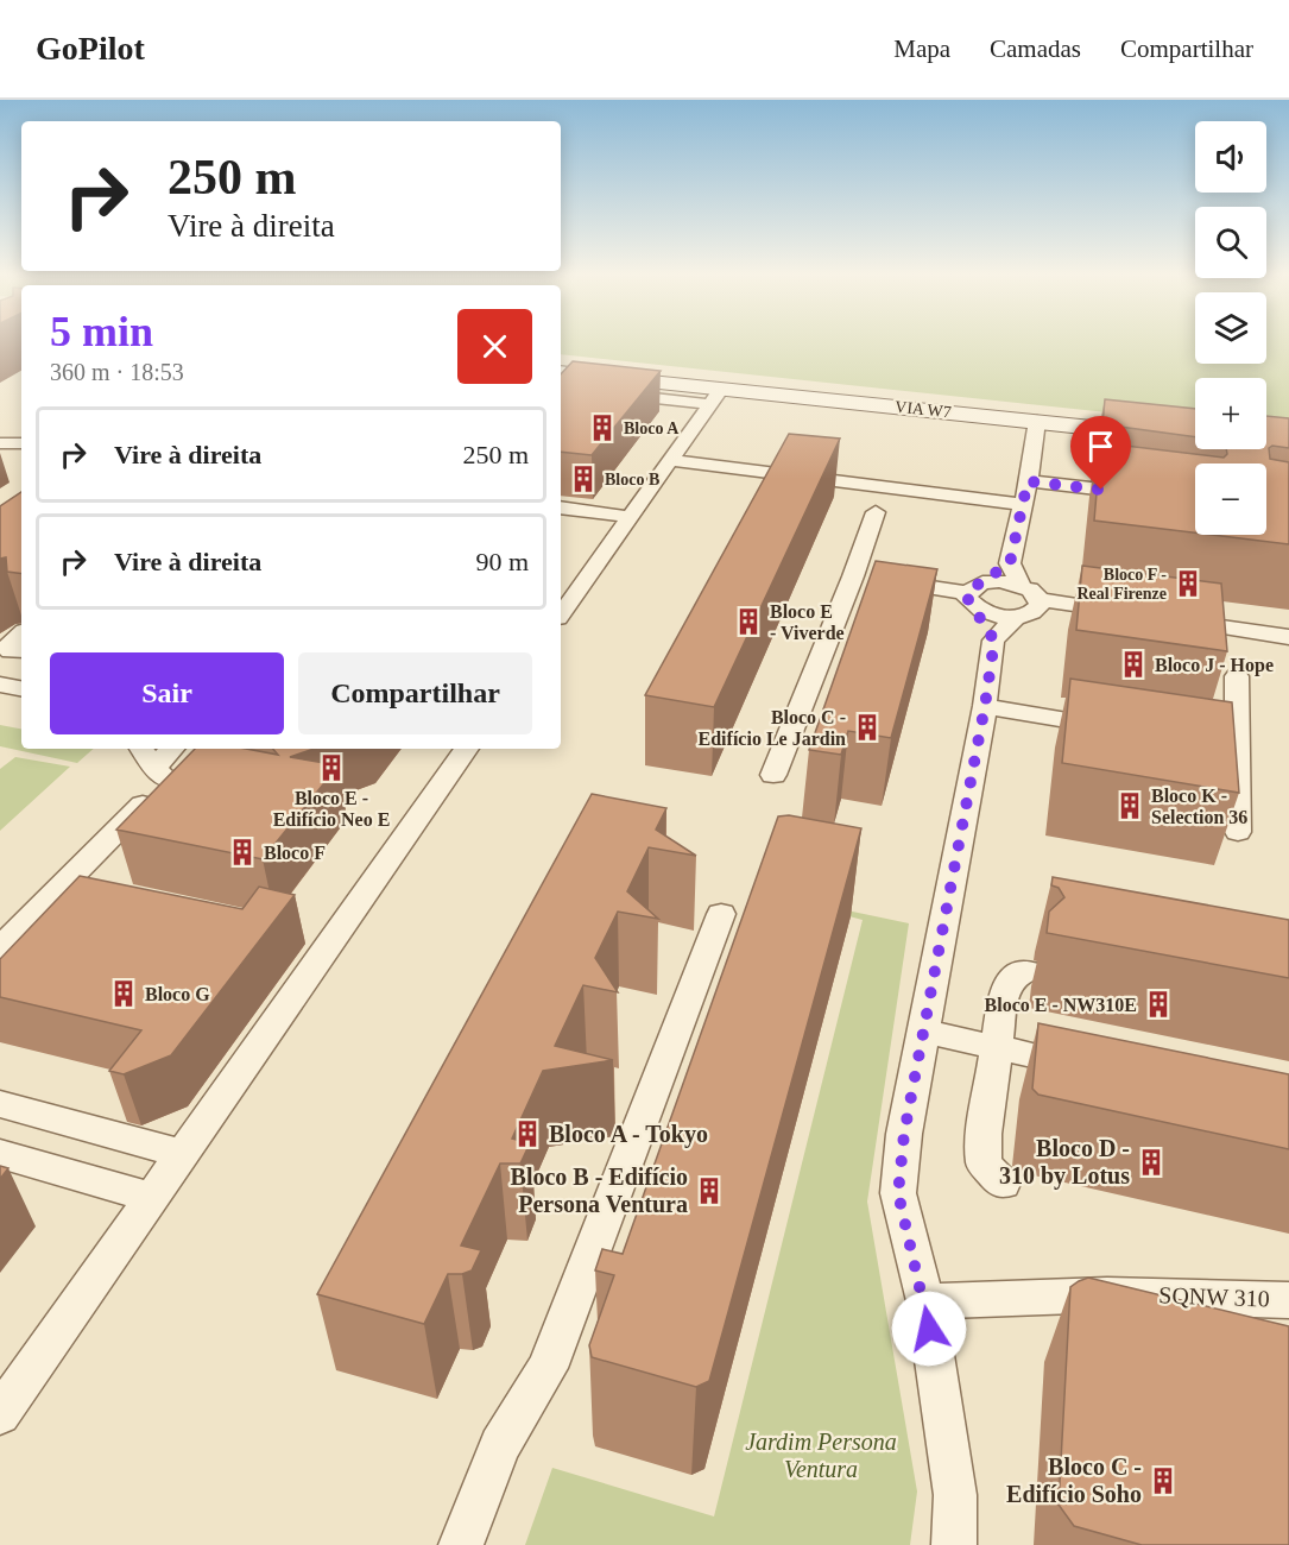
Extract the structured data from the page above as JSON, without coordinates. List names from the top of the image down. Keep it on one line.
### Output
{"streets":{"main road":["VIA W7"],"street":["SQNW 310"]},"parks":["Jardim Persona Ventura"],"places":{"building":["Bloco A","Bloco B","Bloco F - Real Firenze","Bloco E - Viverde","Bloco J - Hope","Bloco C - Edifício Le Jardin","Bloco E - Edifício Neo E","Bloco K - Selection 36","Bloco F","Bloco G","Bloco E - NW310E","Bloco A - Tokyo","Bloco D - 310 by Lotus","Bloco B - Edifício Persona Ventura","Bloco C - Edifício Soho"]},"page":{"header":"GoPilot","nav":["Mapa","Camadas","Compartilhar"],"map_buttons":["+","−"],"turn":["250 m","Vire à direita"],"heading":["5 min","360 m · 18:53"],"list":[{"name":"Vire à direita","value":"250 m"},{"name":"Vire à direita","value":"90 m"}],"buttons":["Sair","Compartilhar"]}}
